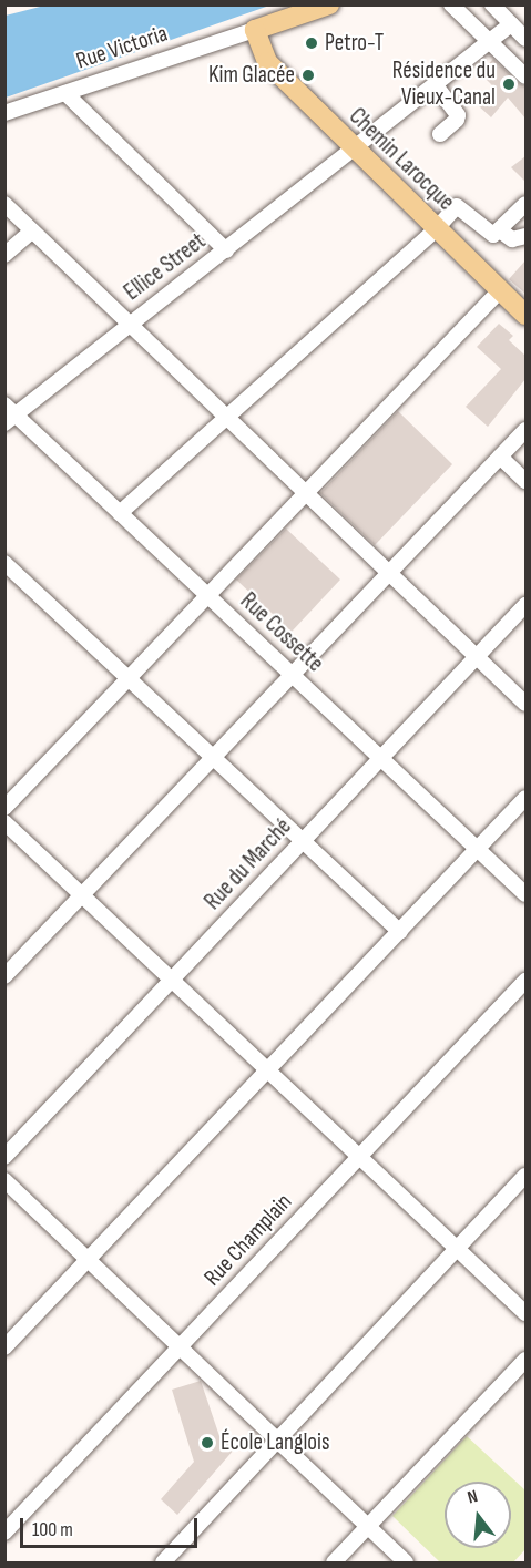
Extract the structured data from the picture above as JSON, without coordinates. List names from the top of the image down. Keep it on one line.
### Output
{"streets":{"main road":["Rue Victoria","Chemin Larocque"],"street":["Ellice Street","Rue Cossette","Rue du Marché","Rue Champlain"]},"crossings":[["Rue Victoria","Chemin Larocque"],["Chemin Larocque","Ellice Street"],["Ellice Street","Rue Cossette"],["Rue Cossette","Rue du Marché"]],"places":["Petro-T","Kim Glacée","Résidence du Vieux-Canal","École Langlois"],"scale_bar":"100 m","north":"top"}
